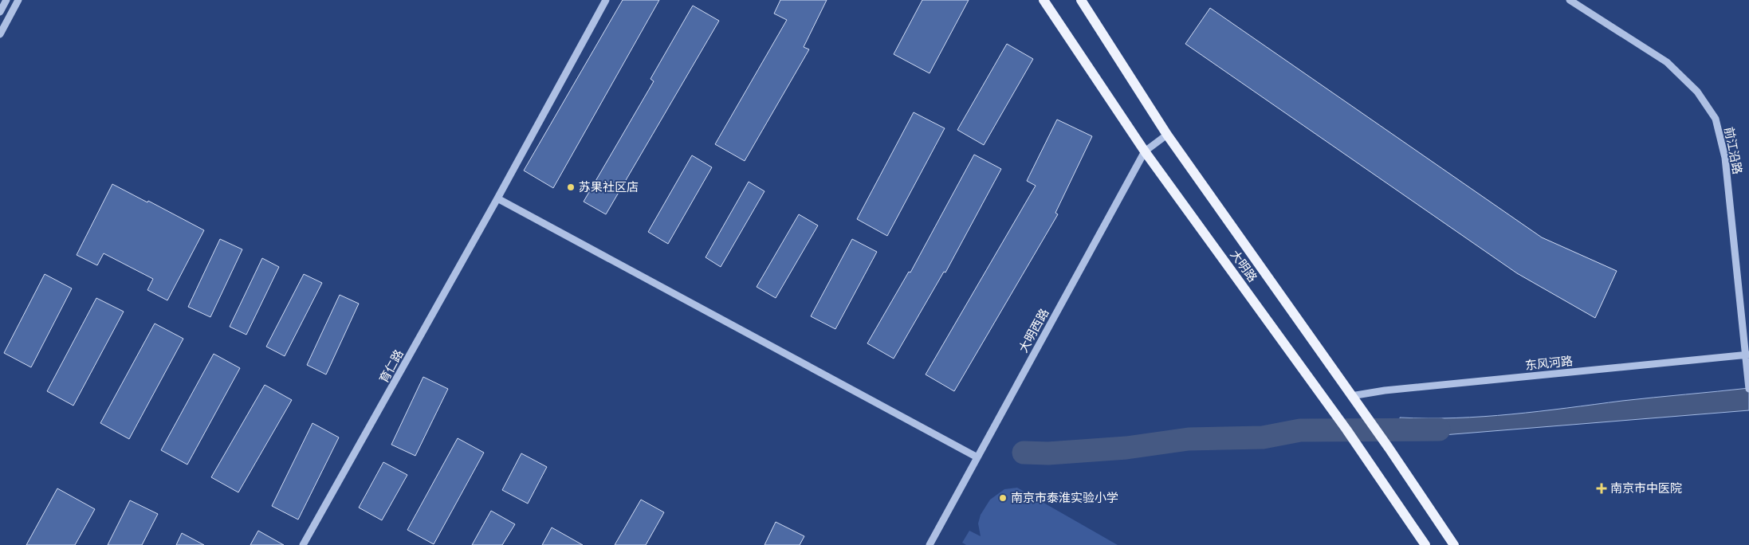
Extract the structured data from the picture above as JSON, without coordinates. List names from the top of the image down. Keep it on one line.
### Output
{"streets":{"main road":["大明路"],"street":["前江沿路","大明西路","东风河路","育仁路"]},"crossings":[["前江沿路","东风河路"],["大明路","大明西路"]],"places":{"other":["苏果社区店","南京市泰淮实验小学"],"health":["南京市中医院"]}}
